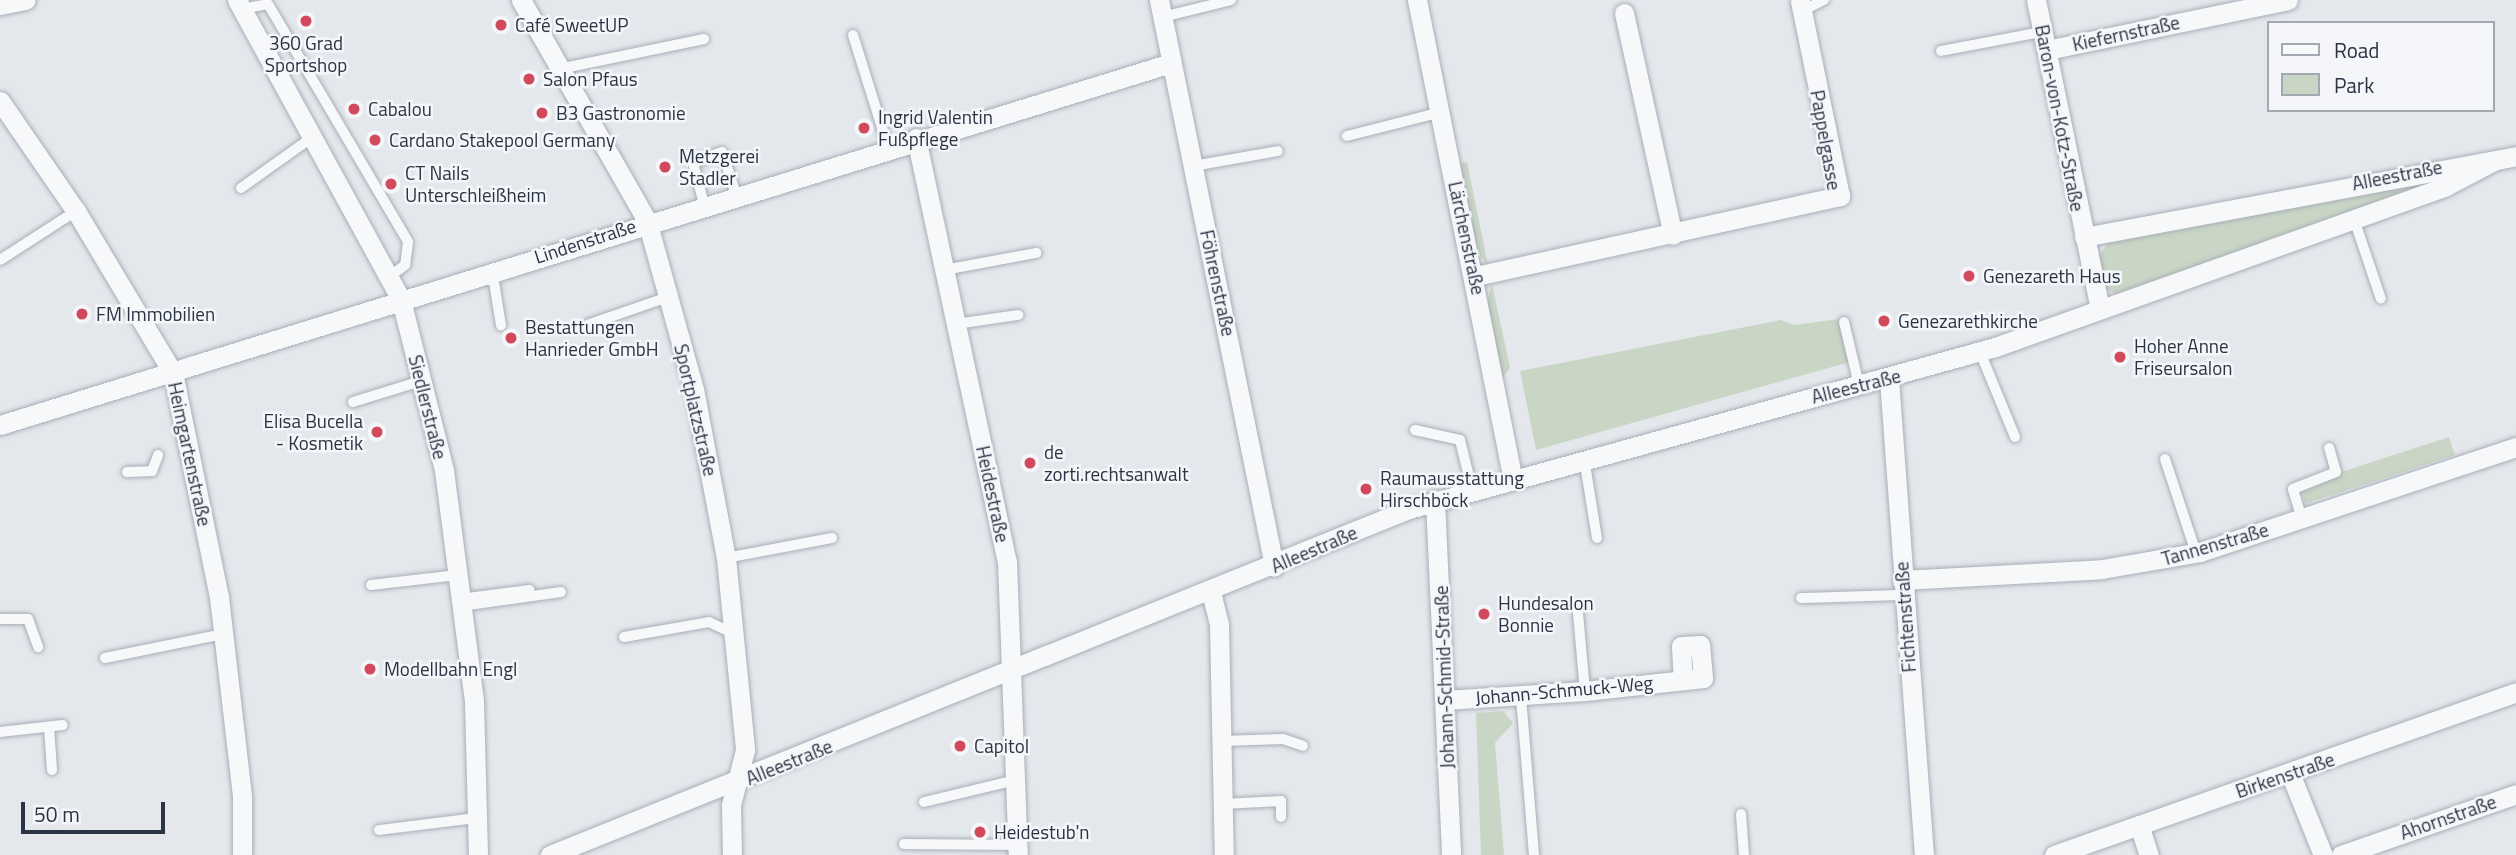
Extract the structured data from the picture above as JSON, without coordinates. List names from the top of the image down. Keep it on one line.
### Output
{"streets":{"street":["Kiefernstraße","Baron-von-Kotz-Straße","Pappelgasse","Alleestraße","Lärchenstraße","Lindenstraße","Föhrenstraße","Siedlerstraße","Sportplatzstraße","Heimgartenstraße","Heidestraße","Tannenstraße","Fichtenstraße","Johann-Schmid-Straße","Johann-Schmuck-Weg","Birkenstraße","Ahornstraße"]},"crossings":[["Kiefernstraße","Baron-von-Kotz-Straße"],["Baron-von-Kotz-Straße","Alleestraße"],["Pappelgasse","Lärchenstraße"],["Alleestraße","Lärchenstraße"],["Alleestraße","Föhrenstraße"],["Alleestraße","Sportplatzstraße"],["Alleestraße","Heidestraße"],["Alleestraße","Fichtenstraße"],["Alleestraße","Johann-Schmid-Straße"],["Lindenstraße","Föhrenstraße"],["Lindenstraße","Siedlerstraße"],["Lindenstraße","Sportplatzstraße"],["Lindenstraße","Heimgartenstraße"],["Lindenstraße","Heidestraße"],["Tannenstraße","Fichtenstraße"],["Johann-Schmid-Straße","Johann-Schmuck-Weg"]],"places":["360 Grad Sportshop","Café SweetUP","Salon Pfaus","Cabalou","B3 Gastronomie","Ingrid Valentin Fußpflege","Cardano Stakepool Germany","Metzgerei Stadler","CT Nails Unterschleißheim","Genezareth Haus","FM Immobilien","Genezarethkirche","Bestattungen Hanrieder GmbH","Hoher Anne Friseursalon","Elisa Bucella - Kosmetik","de zorti.rechtsanwalt","Raumausstattung Hirschböck","Hundesalon Bonnie","Modellbahn Engl","Capitol","Heidestub'n"],"legend":["Road","Park"],"scale_bar":"50 m"}
